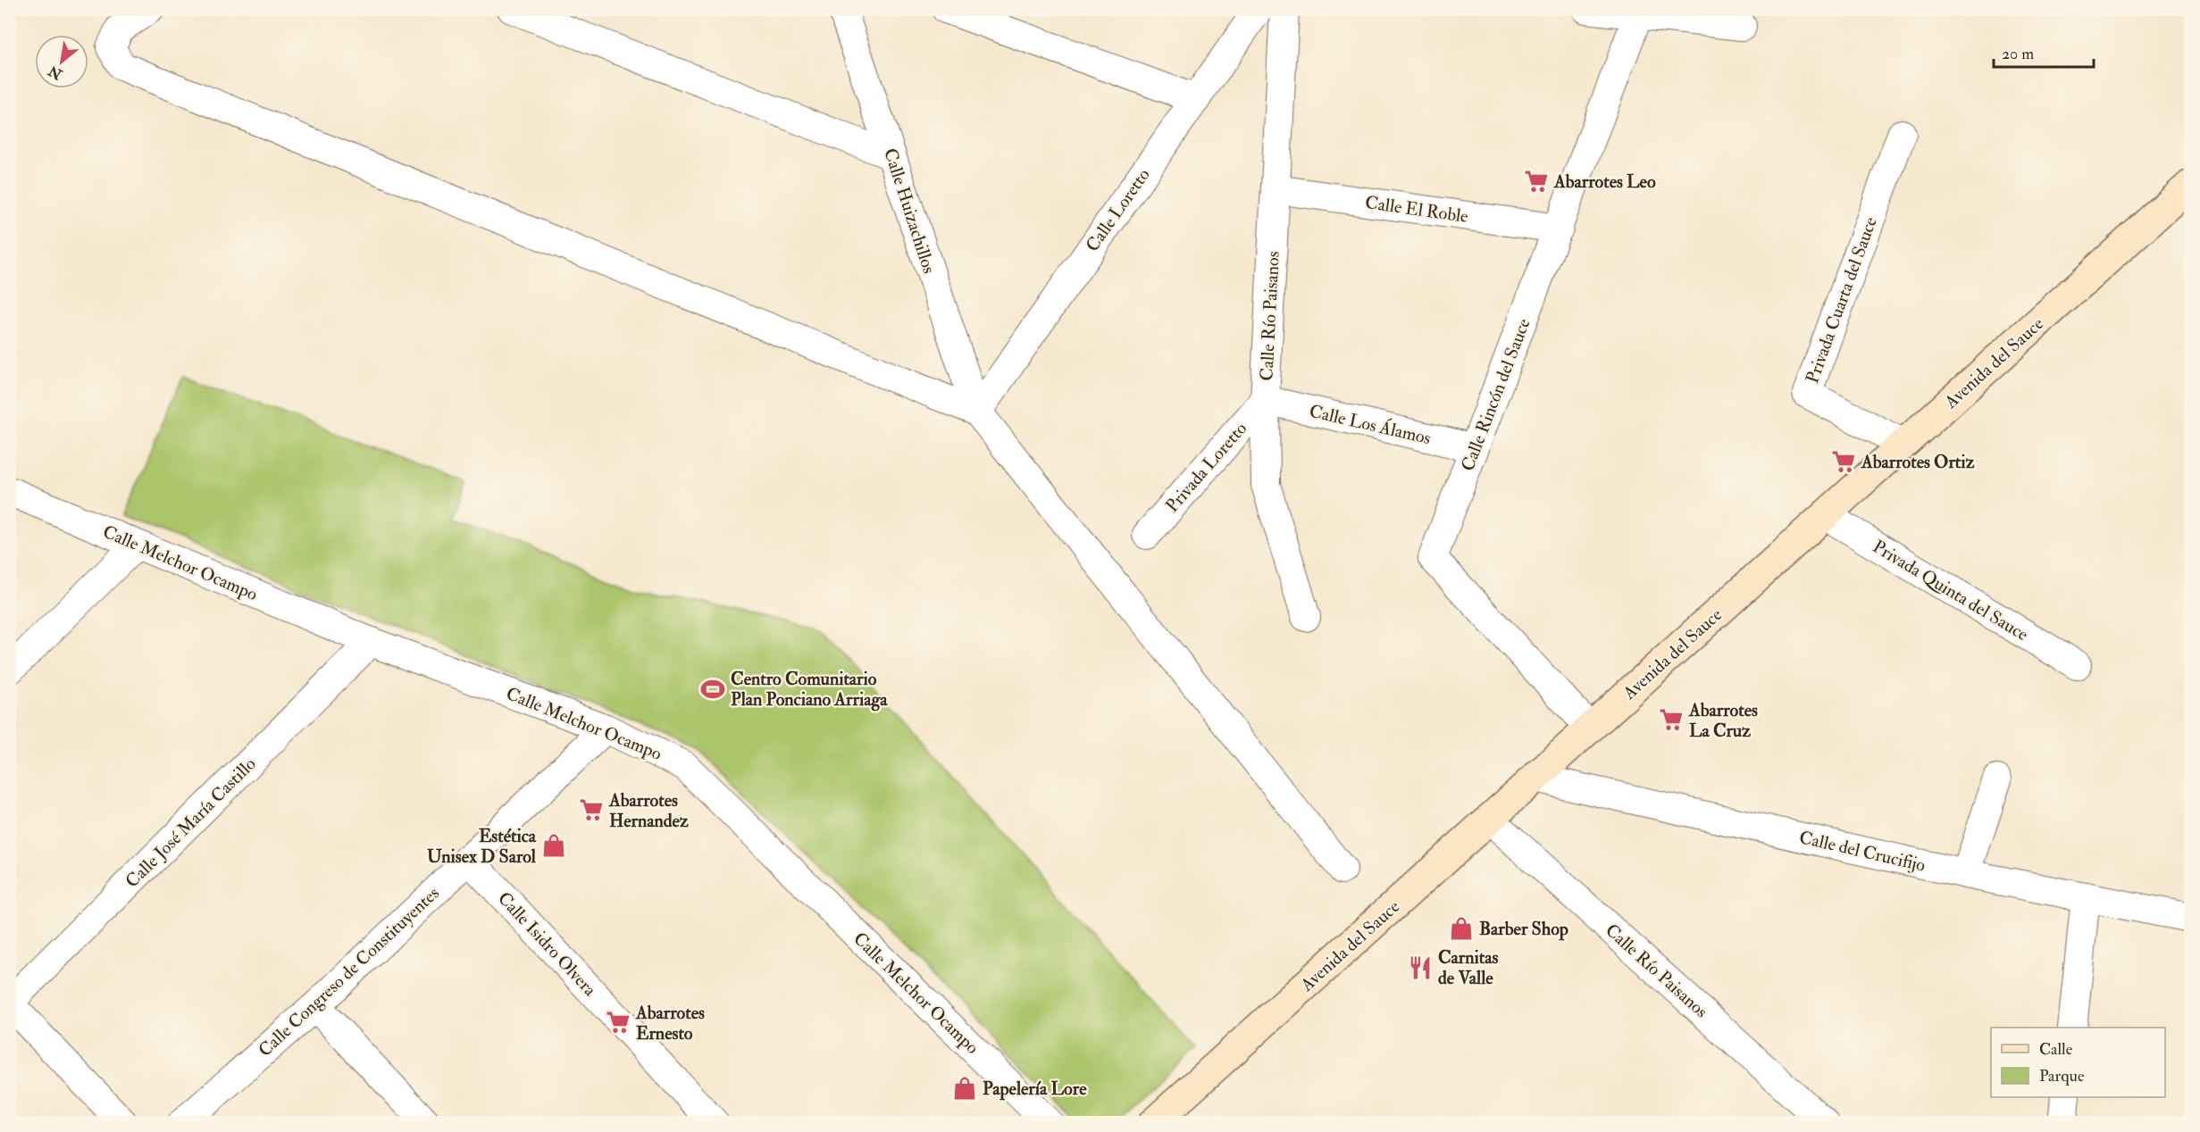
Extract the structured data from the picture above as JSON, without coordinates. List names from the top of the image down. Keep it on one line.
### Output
{"streets":{"main road":["Avenida del Sauce"],"street":["Calle El Roble","Calle Loretto","Calle Huizachillos","Privada Cuarta del Sauce","Calle Río Paisanos","Calle Rincón del Sauce","Calle Los Álamos","Privada Loretto","Calle Melchor Ocampo","Privada Quinta del Sauce","Calle José María Castillo","Calle del Crucifijo","Calle Isidro Olvera","Calle Congreso de Constituyentes"]},"crossings":[["Calle El Roble","Calle Río Paisanos"],["Calle El Roble","Calle Rincón del Sauce"],["Calle Loretto","Calle Huizachillos"],["Privada Cuarta del Sauce","Avenida del Sauce"],["Calle Río Paisanos","Avenida del Sauce"],["Calle Río Paisanos","Calle Los Álamos"],["Calle Río Paisanos","Privada Loretto"],["Avenida del Sauce","Calle Rincón del Sauce"],["Avenida del Sauce","Privada Quinta del Sauce"],["Avenida del Sauce","Calle del Crucifijo"],["Calle Rincón del Sauce","Calle Los Álamos"],["Calle Los Álamos","Privada Loretto"],["Calle Melchor Ocampo","Calle José María Castillo"],["Calle Melchor Ocampo","Calle Congreso de Constituyentes"],["Calle Isidro Olvera","Calle Congreso de Constituyentes"]],"places":{"supermarket":["Abarrotes Leo","Abarrotes Ortiz","Abarrotes La Cruz","Abarrotes Hernandez","Abarrotes Ernesto"],"sports":["Centro Comunitario Plan Ponciano Arriaga"],"shop":["Estética Unisex D Sarol","Barber Shop","Papelería Lore"],"restaurant":["Carnitas de Valle"]},"legend":["Calle","Parque"],"scale_bar":"20 m","north":"bottom left"}
